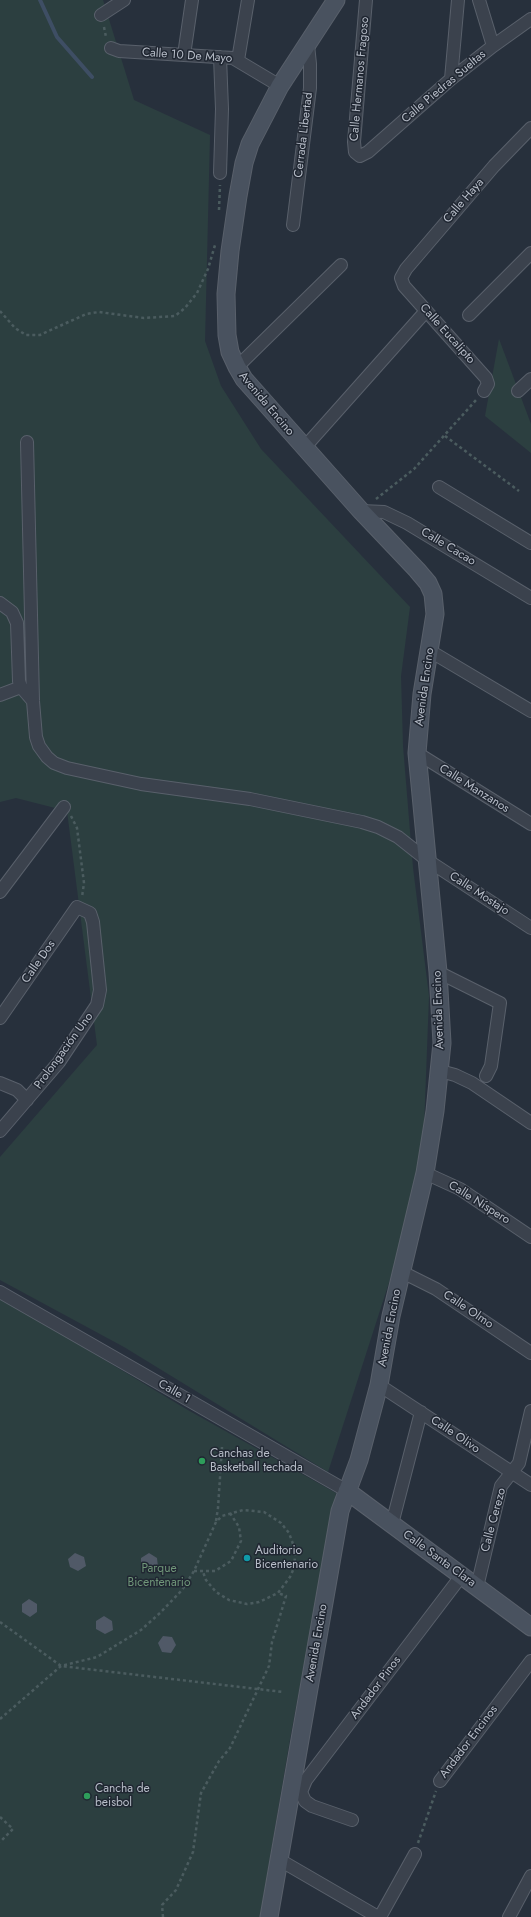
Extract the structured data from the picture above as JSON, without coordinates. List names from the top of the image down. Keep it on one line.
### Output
{"streets":{"main road":["Avenida Encino","Calle Santa Clara"],"street":["Calle 10 De Mayo","Calle Hermanos Fragoso","Calle Piedras Sueltas","Cerrada Libertad","Calle Haya","Calle Eucalipto","Calle Cacao","Calle Manzanos","Calle Mostajo","Calle Dos","Prolongación Uno","Calle Níspero","Calle Olmo","Calle 1","Calle Olivo","Calle Cerezo","Andador Pinos","Andador Encinos"]},"crossings":[["Calle 10 De Mayo","Avenida Encino"],["Calle Hermanos Fragoso","Calle Piedras Sueltas"],["Cerrada Libertad","Avenida Encino"],["Calle Haya","Calle Eucalipto"],["Avenida Encino","Calle Cacao"],["Avenida Encino","Calle Manzanos"],["Avenida Encino","Calle Mostajo"],["Avenida Encino","Calle Níspero"],["Avenida Encino","Calle Olmo"],["Avenida Encino","Calle 1"],["Avenida Encino","Calle Olivo"],["Avenida Encino","Calle Santa Clara"],["Avenida Encino","Andador Pinos"],["Calle Dos","Prolongación Uno"],["Calle 1","Calle Santa Clara"],["Calle Olivo","Calle Cerezo"],["Calle Cerezo","Calle Santa Clara"],["Calle Santa Clara","Andador Pinos"]],"parks":["Parque Bicentenario"],"places":["Canchas de Basketball techada","Auditorio Bicentenario","Cancha de beisbol"]}
